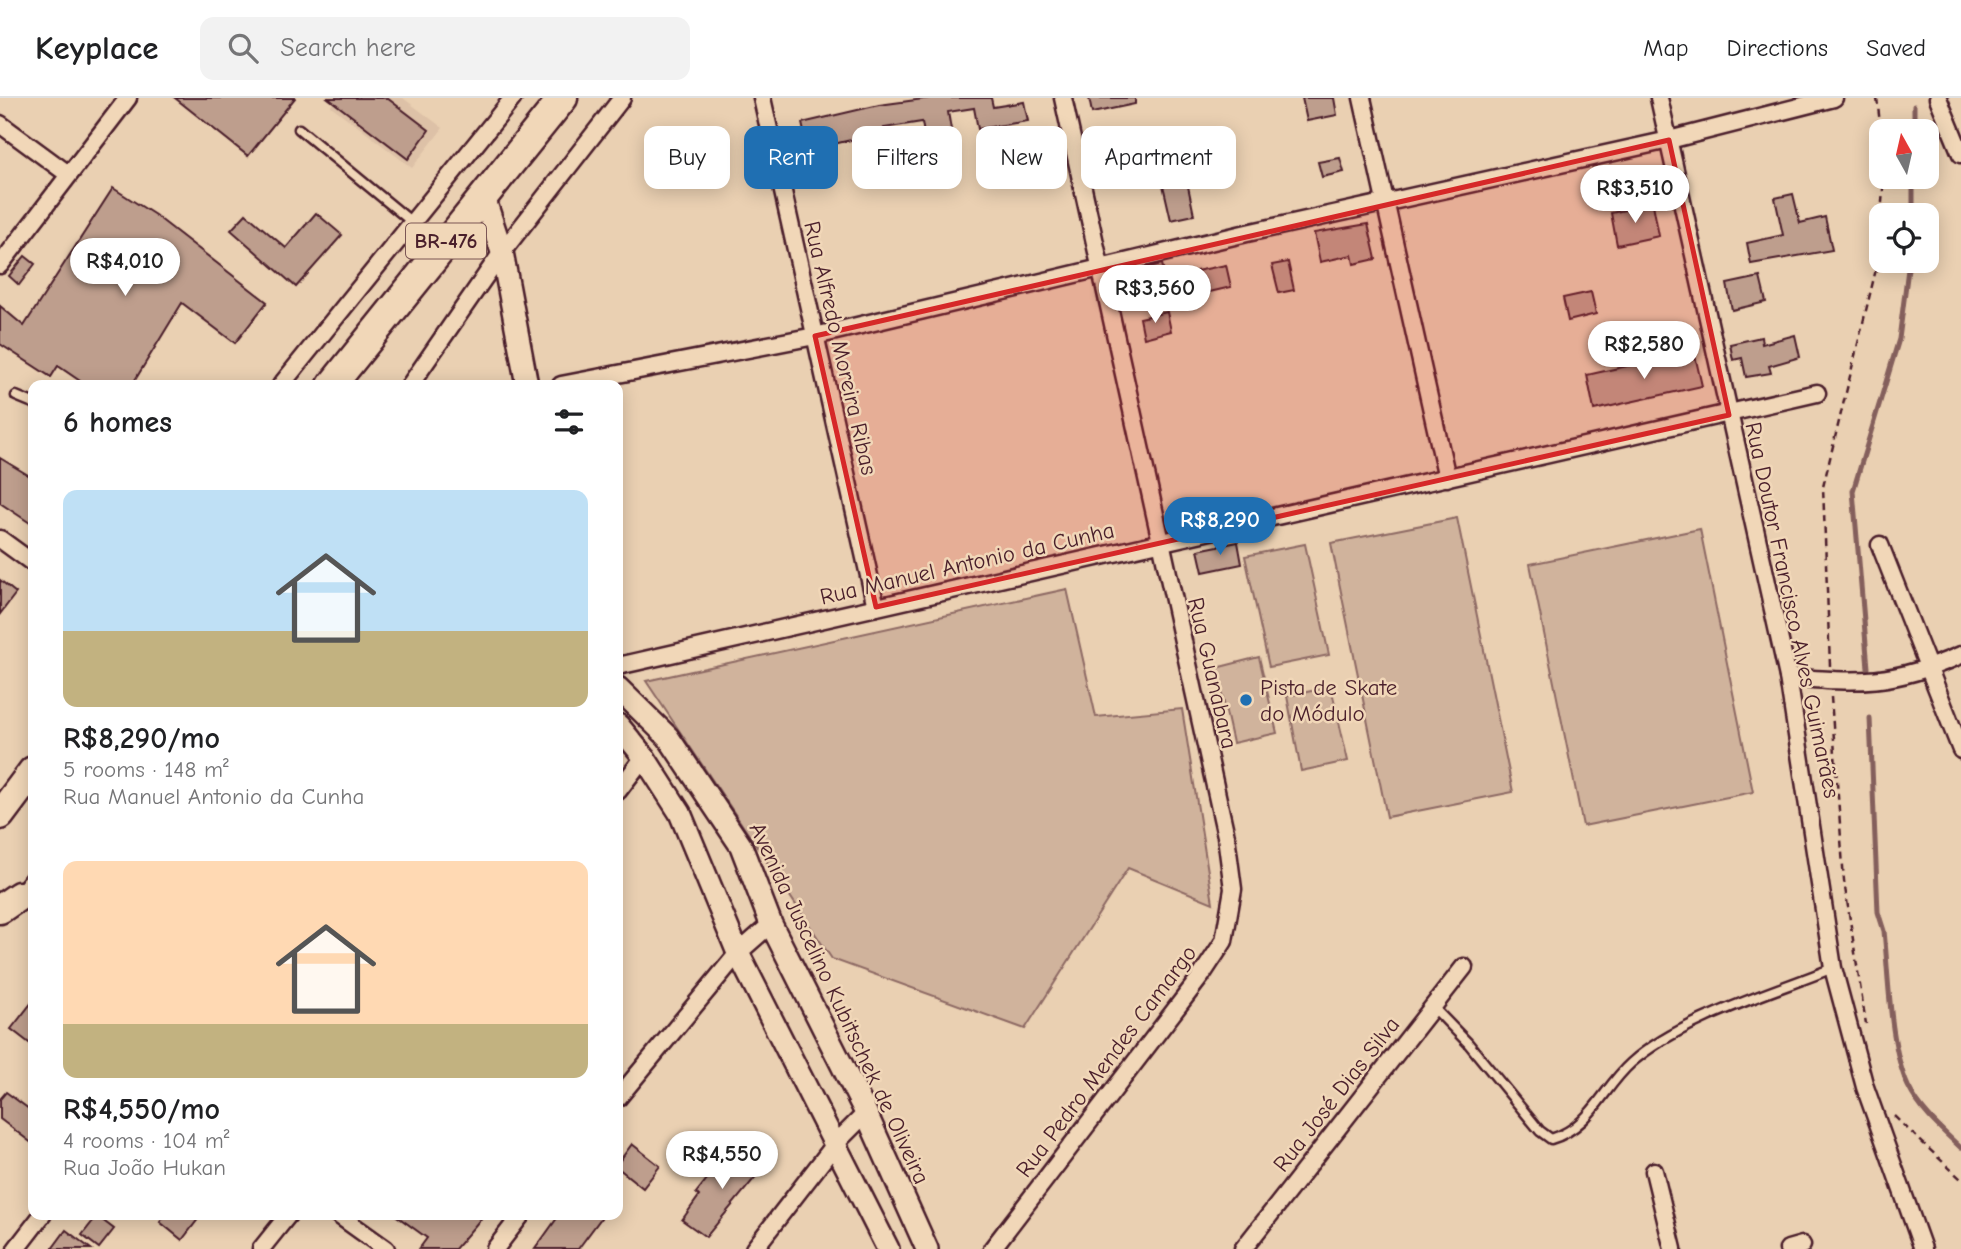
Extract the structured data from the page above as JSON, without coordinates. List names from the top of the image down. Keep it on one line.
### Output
{"streets":{"highway":["BR-476"],"street":["Rua Alfredo Moreira Ribas","Rua Manuel Antonio da Cunha","Rua Doutor Francisco Alves Guimarães","Rua Guanabara","Avenida Juscelino Kubitschek de Oliveira","Rua Pedro Mendes Camargo","Rua José Dias Silva"]},"crossings":[["Rua Alfredo Moreira Ribas","Rua Manuel Antonio da Cunha"],["Rua Manuel Antonio da Cunha","Rua Doutor Francisco Alves Guimarães"],["Rua Manuel Antonio da Cunha","Rua Guanabara"],["Rua Guanabara","Rua Pedro Mendes Camargo"]],"places":["Pista de Skate do Módulo"],"north":"top","page":{"header":"Keyplace","search":"Search here","nav":["Map","Directions","Saved"],"chip":["Buy","Rent","Filters","New","Apartment"],"price":["R$3,510","R$4,010","R$3,560","R$2,580","R$8,290","R$4,550"],"heading":"6 homes","list":[{"name":"R$8,290/mo","note":"5 rooms · 148 m² · Rua Manuel Antonio da Cunha"},{"name":"R$4,550/mo","note":"4 rooms · 104 m² · Rua João Hukan"}]}}
